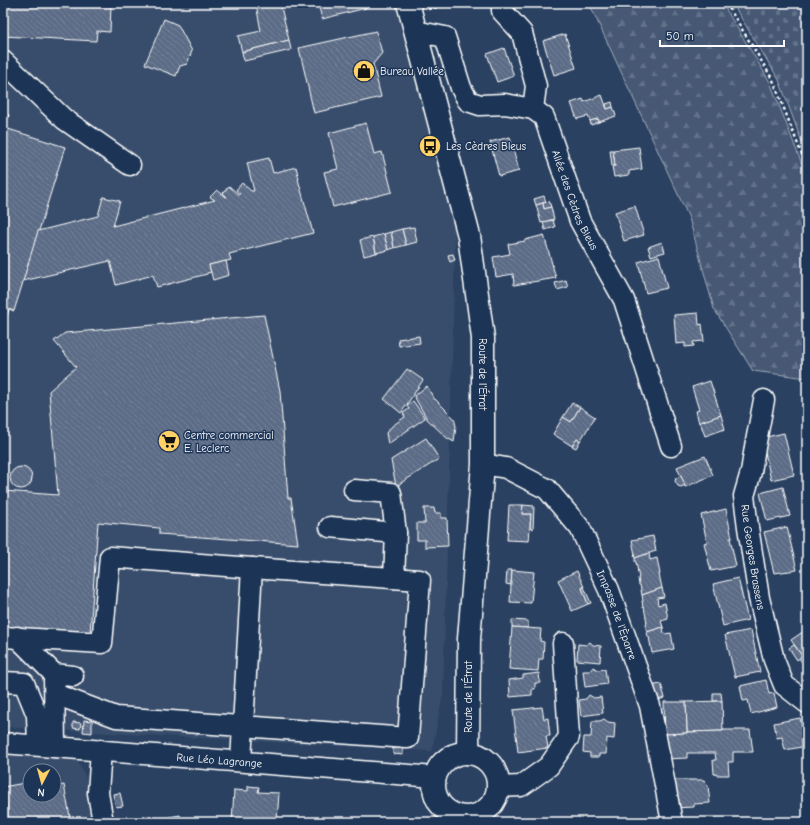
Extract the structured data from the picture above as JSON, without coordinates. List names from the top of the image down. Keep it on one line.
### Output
{"streets":{"main road":["Route de l'Étrat"],"street":["Allée des Cèdres Bleus","Rue Georges Brassens","Impasse de l'Èparre","Rue Léo Lagrange"]},"crossings":[["Route de l'Étrat","Impasse de l'Èparre"],["Route de l'Étrat","Rue Léo Lagrange"]],"places":{"shop":["Bureau Vallée"],"bus stop":["Les Cèdres Bleus"],"supermarket":["Centre commercial E. Leclerc"]},"scale_bar":"50 m","north":"bottom"}
